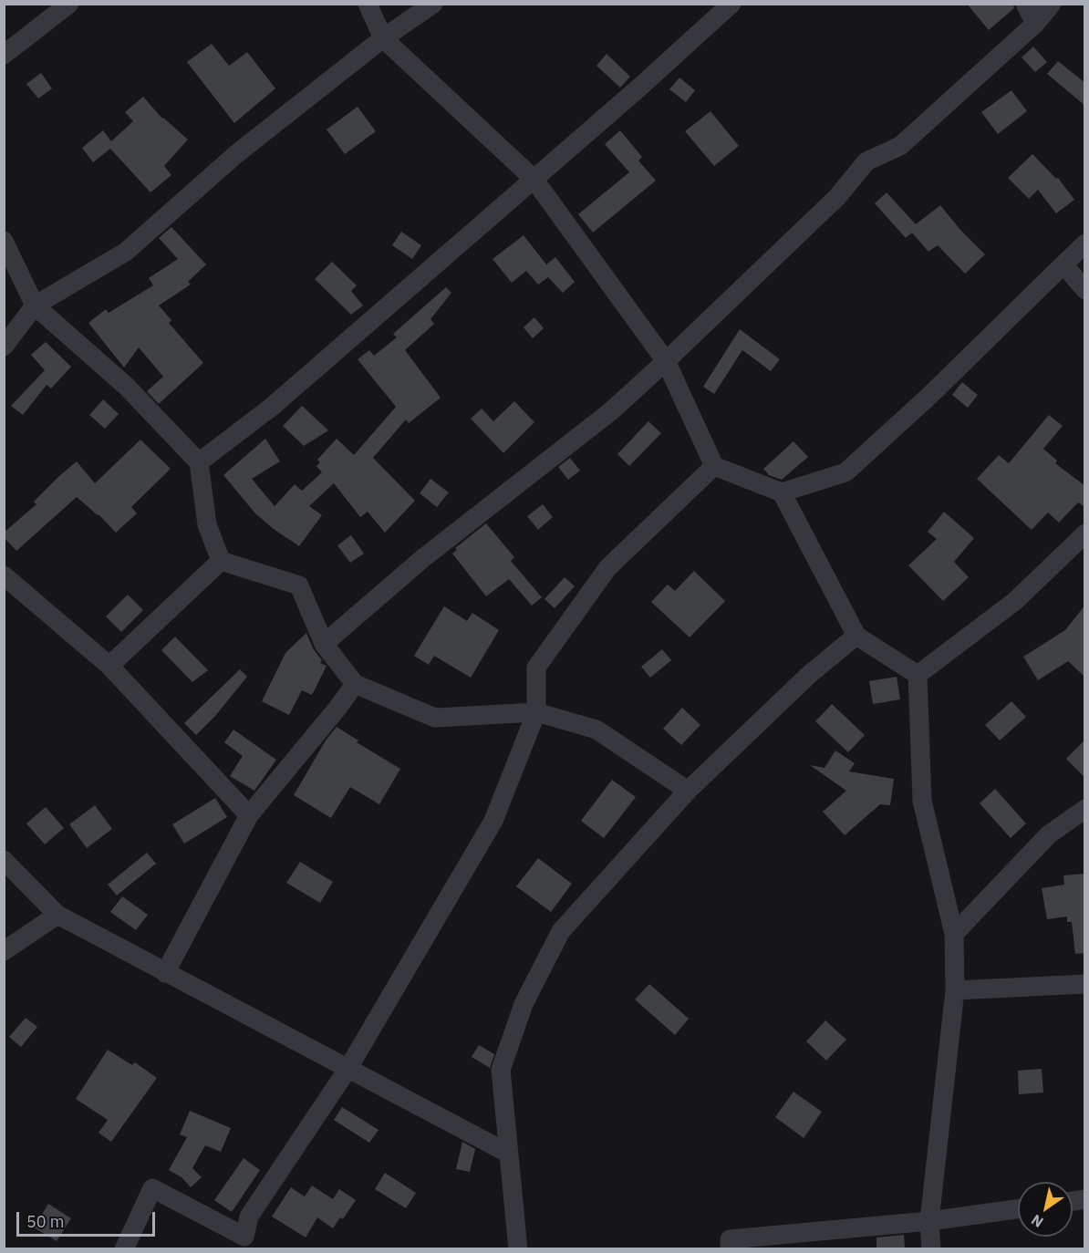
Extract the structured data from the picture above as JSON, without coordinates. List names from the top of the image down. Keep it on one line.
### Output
{"scale_bar":"50 m","north":"bottom left"}
